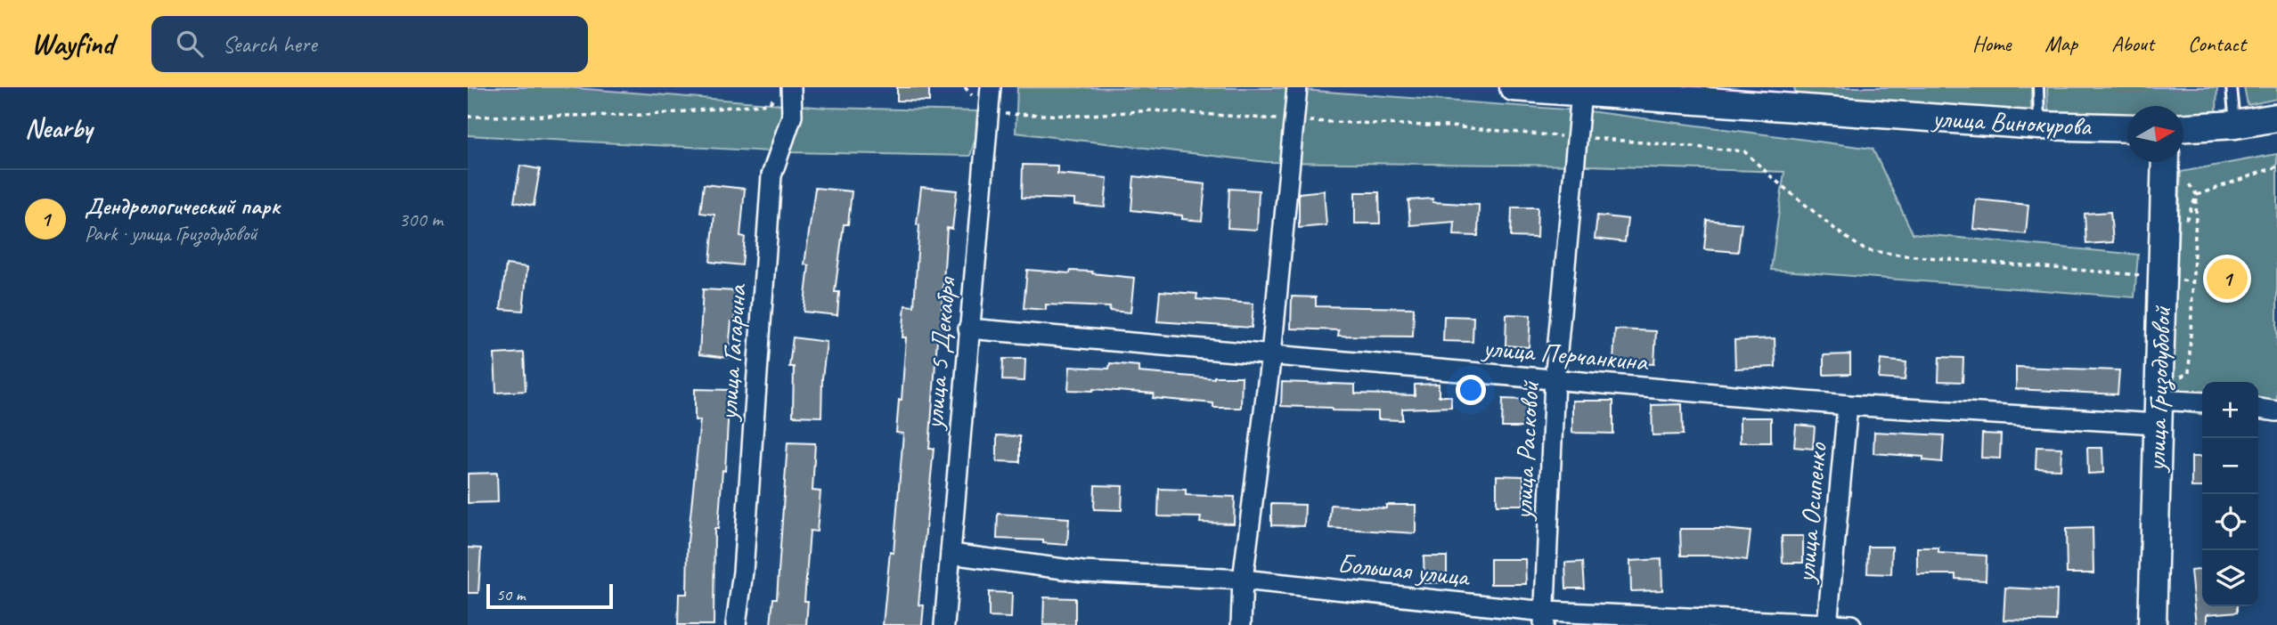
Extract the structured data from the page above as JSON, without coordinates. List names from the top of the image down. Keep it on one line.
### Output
{"streets":{"main road":["улица Винокурова","улица Гризодубовой"],"street":["улица Гагарина","улица 5 Декабря","улица Перчанкина","улица Расковой","улица Осипенко","Большая улица"]},"crossings":[["улица Винокурова","улица Расковой"],["улица 5 Декабря","улица Перчанкина"],["улица 5 Декабря","Большая улица"],["улица Перчанкина","улица Гризодубовой"],["улица Перчанкина","улица Расковой"],["улица Перчанкина","улица Осипенко"],["улица Расковой","Большая улица"],["улица Осипенко","Большая улица"]],"scale_bar":"50 m","north":"right","page":{"header":"Wayfind","search":"Search here","nav":["Home","Map","About","Contact"],"heading":"Nearby","list":[{"mark":"1","name":"Дендрологический парк","note":"Park · улица Гризодубовой","value":"300 m"}],"pins":"1","map_buttons":["+","−"],"scale":"50 m"}}
